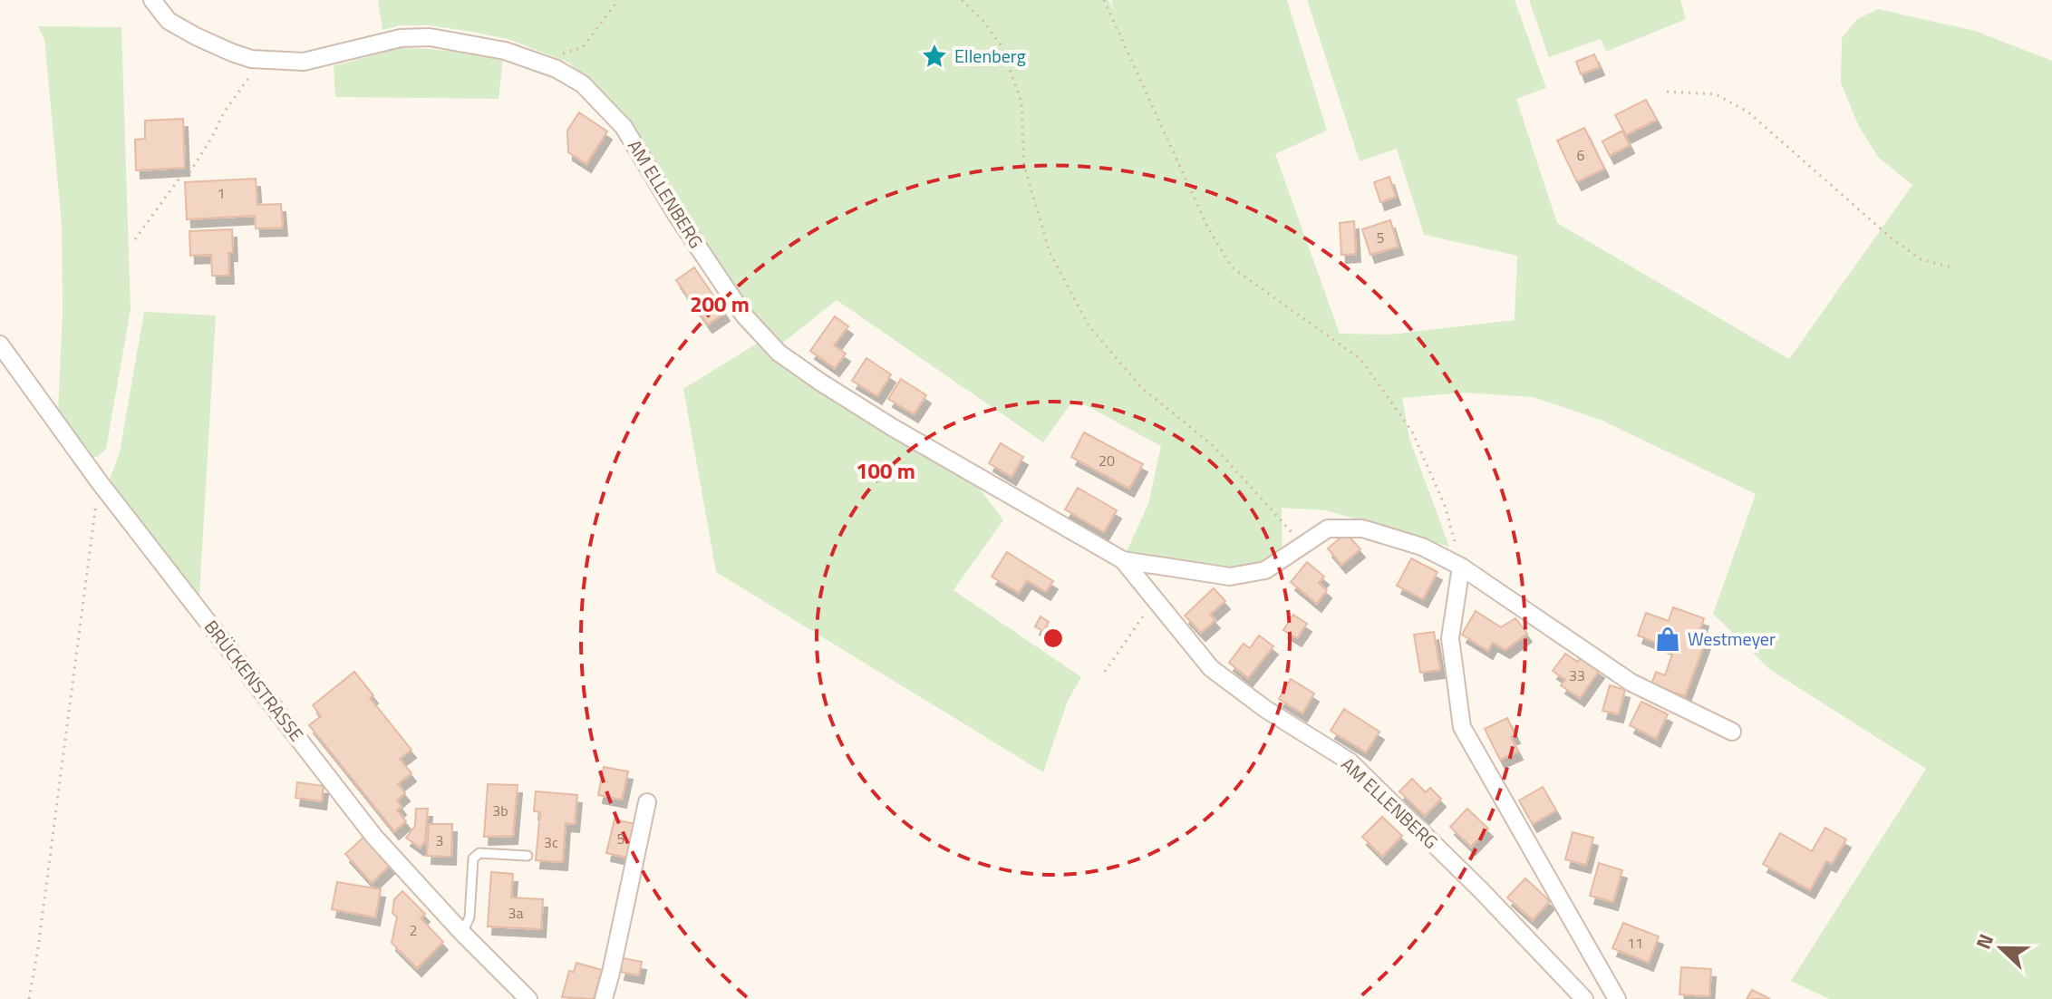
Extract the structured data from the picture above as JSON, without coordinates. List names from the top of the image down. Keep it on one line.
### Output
{"streets":{"street":["AM ELLENBERG","BRÜCKENSTRASSE"]},"places":{"place":["Ellenberg"],"shop":["Westmeyer"]},"house_numbers":["6","1","5","20","33","3b","5","3","3c","3a","2","11"],"north":"left","rings":["200 m","100 m"]}
